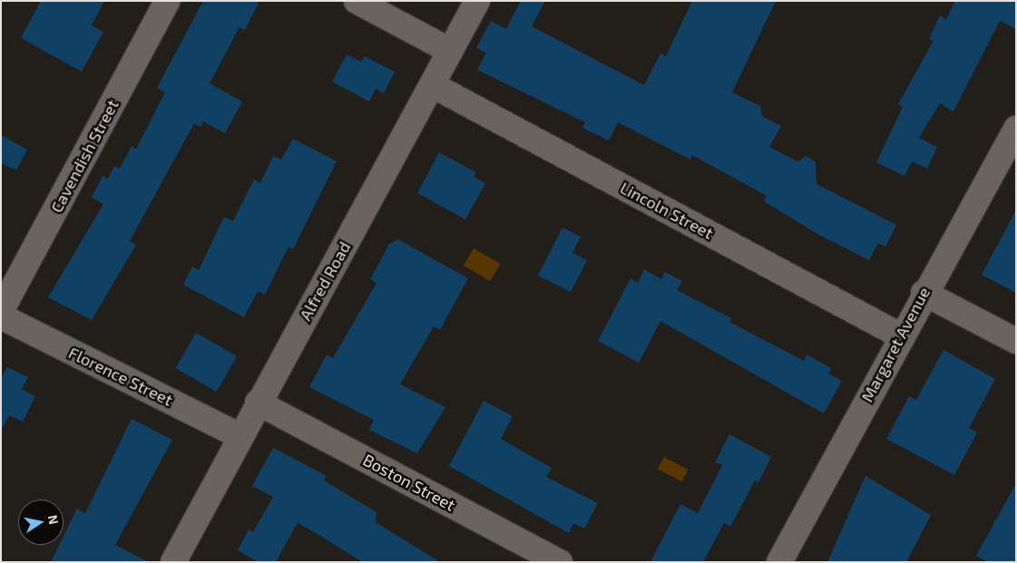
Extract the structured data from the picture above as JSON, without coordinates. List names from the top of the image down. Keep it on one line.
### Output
{"streets":{"street":["Cavendish Street","Lincoln Street","Alfred Road","Margaret Avenue","Florence Street","Boston Street"]},"crossings":[["Lincoln Street","Alfred Road"],["Lincoln Street","Margaret Avenue"],["Alfred Road","Florence Street"],["Alfred Road","Boston Street"]],"north":"right"}
